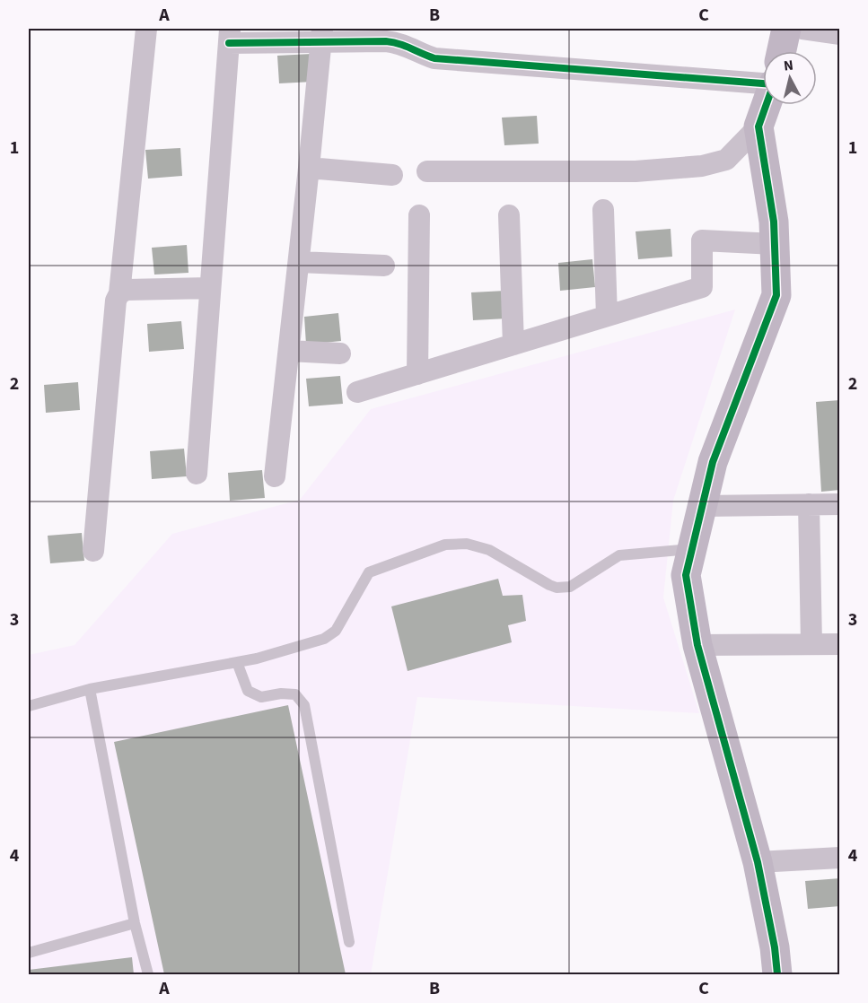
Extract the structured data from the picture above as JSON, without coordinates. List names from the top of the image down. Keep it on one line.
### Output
{"north":"top","grid":{"columns":["A","B","C"],"rows":["1","2","3","4"]}}
